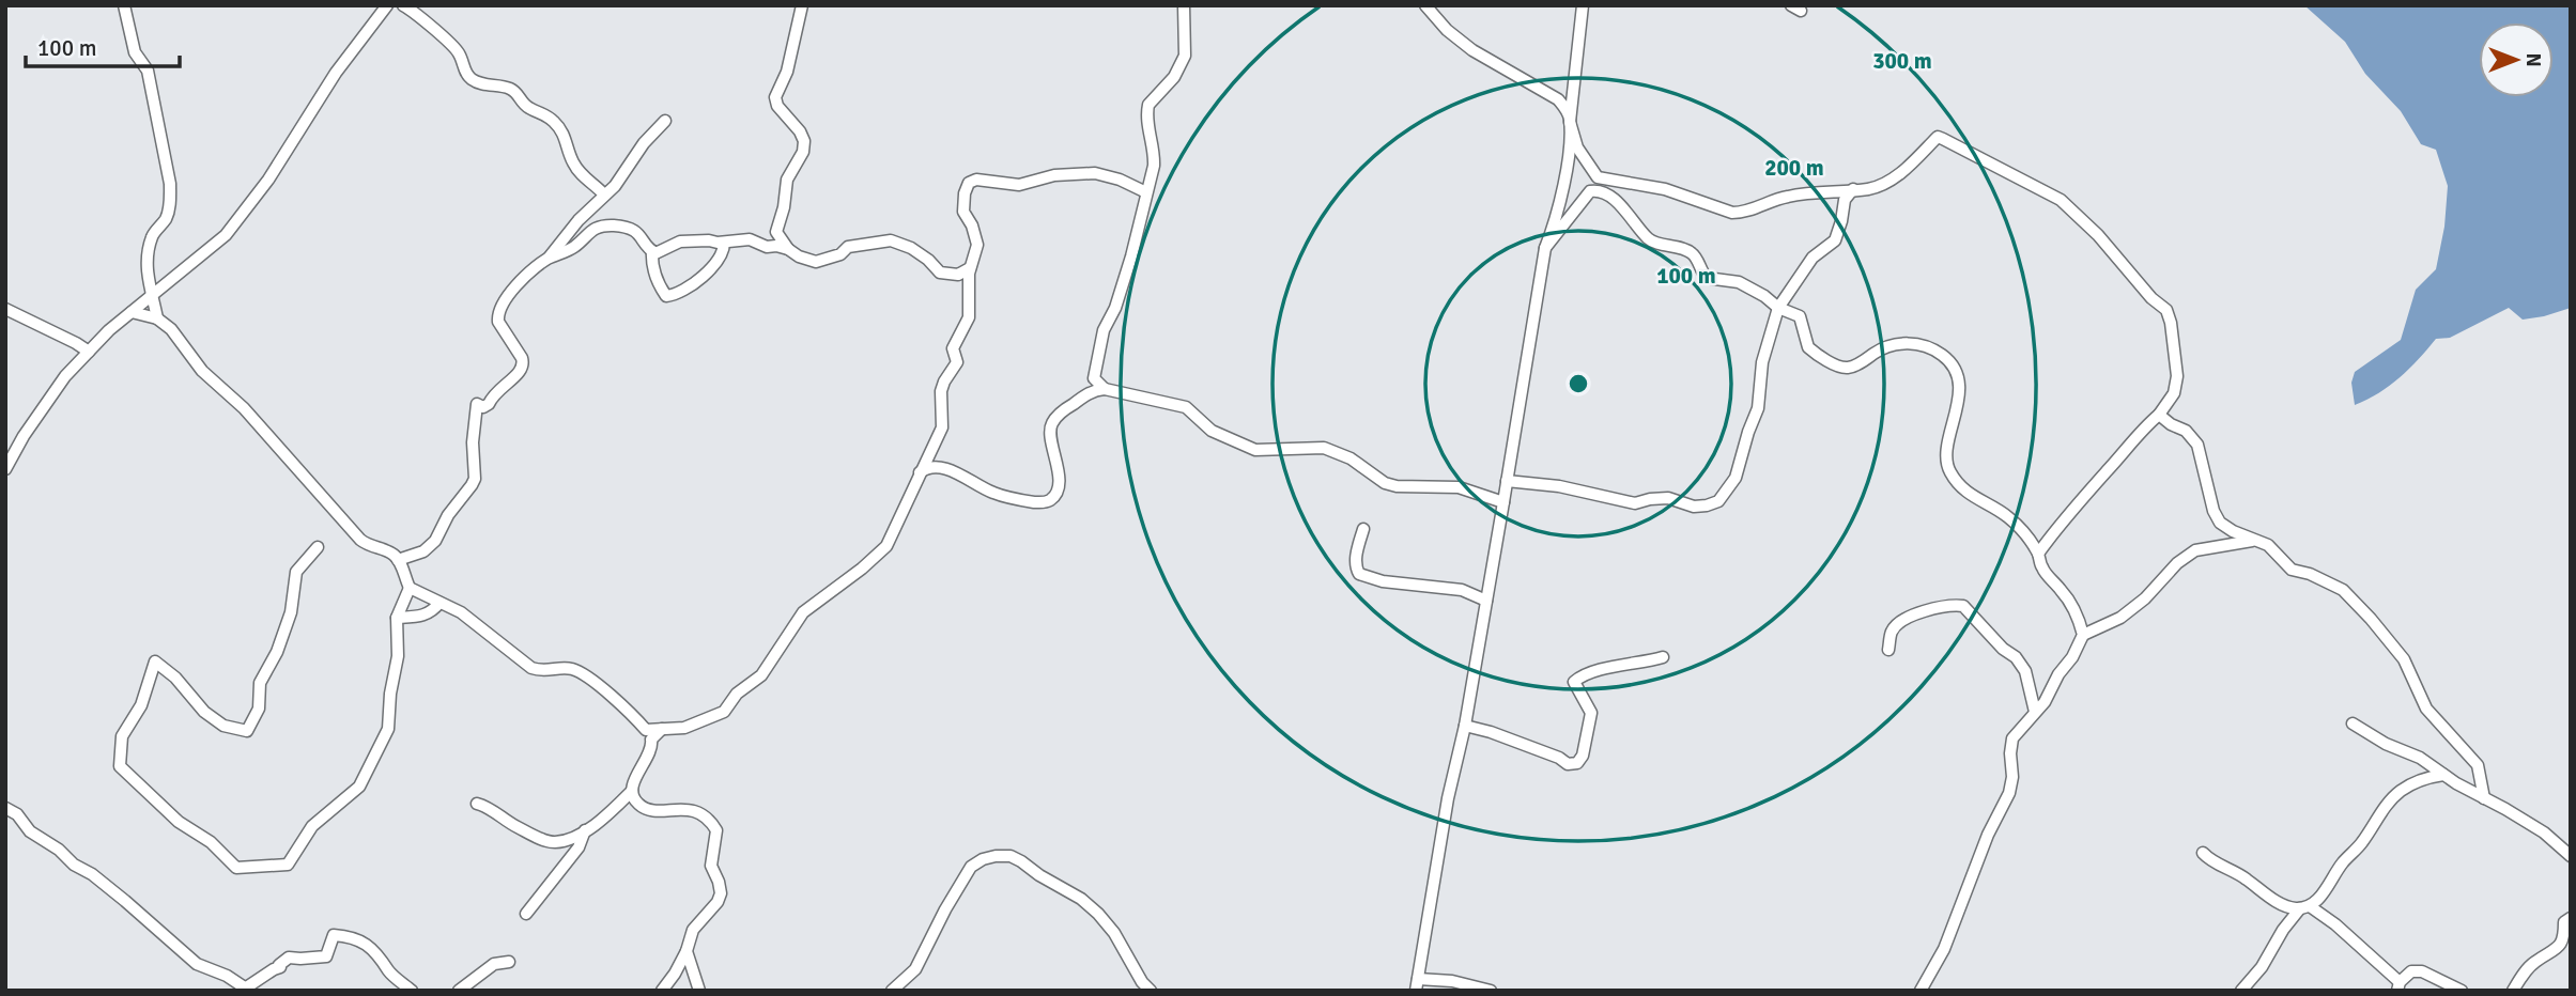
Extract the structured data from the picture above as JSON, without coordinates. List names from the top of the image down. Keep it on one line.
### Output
{"scale_bar":"100 m","north":"right","rings":["300 m","200 m","100 m"]}
